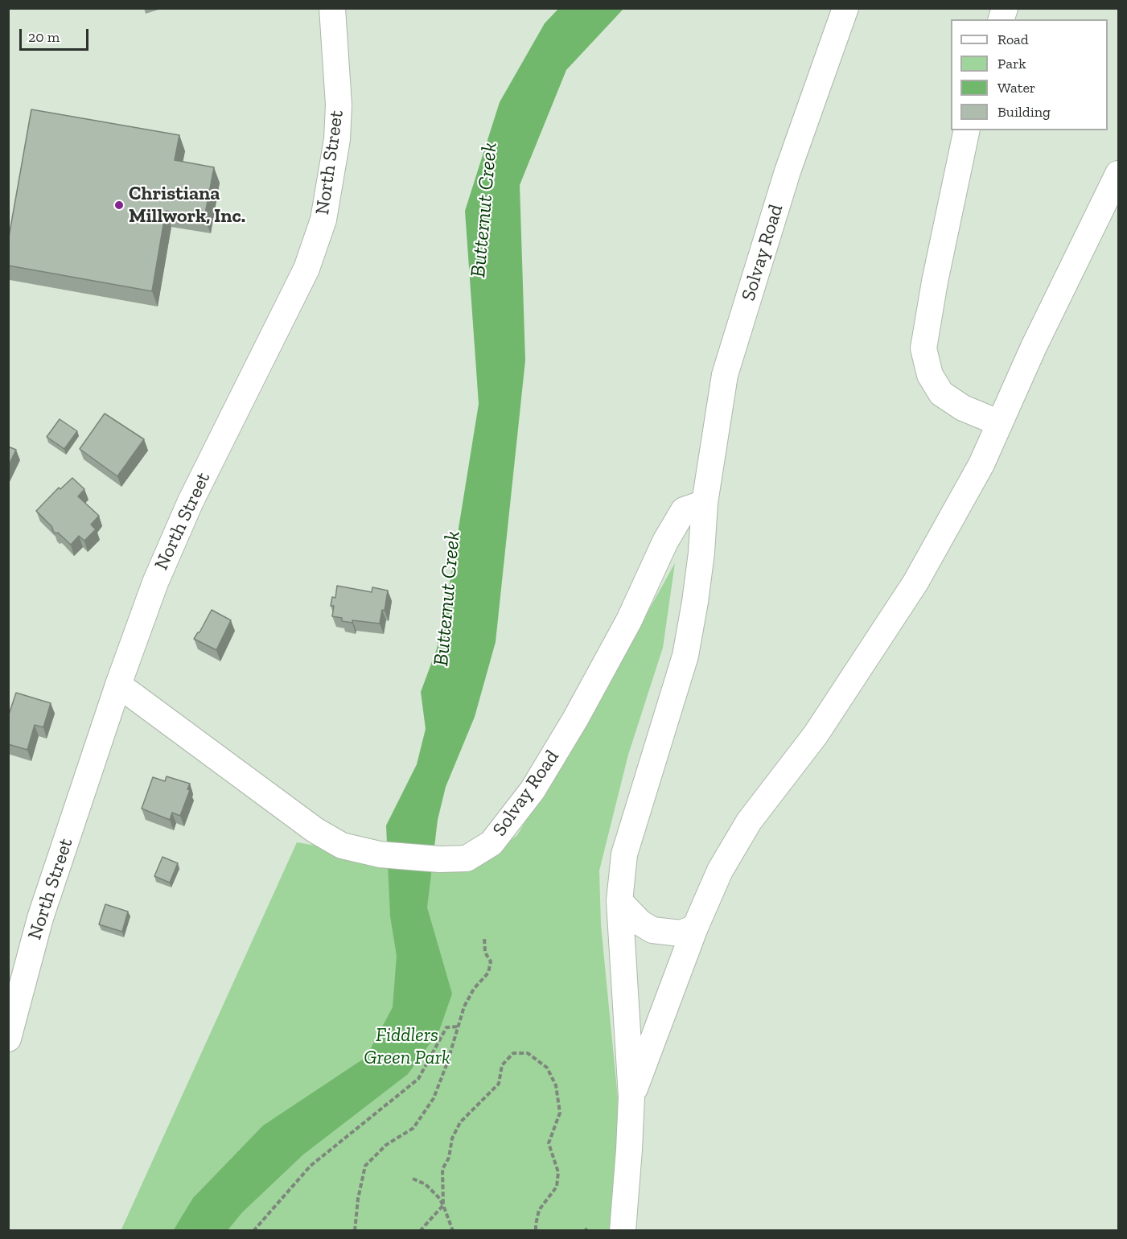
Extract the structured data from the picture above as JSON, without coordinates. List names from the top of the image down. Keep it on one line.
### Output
{"streets":{"street":["North Street","Solvay Road"]},"crossings":[["North Street","Solvay Road"]],"water":["Butternut Creek"],"parks":["Fiddlers Green Park"],"places":["Christiana Millwork, Inc."],"legend":["Road","Park","Water","Building"],"scale_bar":"20 m"}
